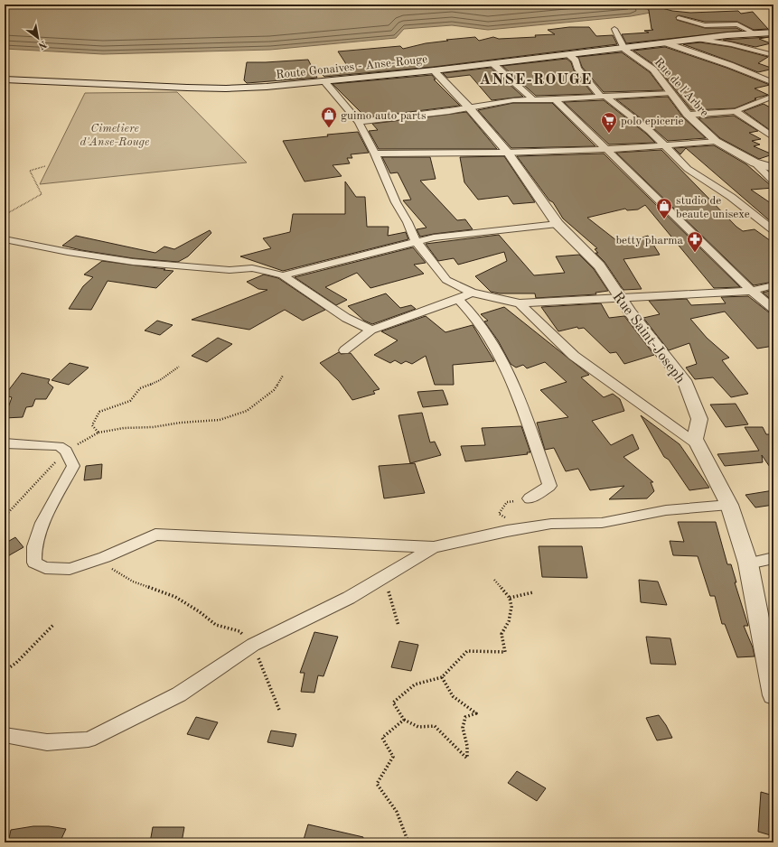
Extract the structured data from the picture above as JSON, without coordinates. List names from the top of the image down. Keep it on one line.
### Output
{"streets":{"main road":["Route Gonaives - Anse-Rouge"],"street":["Rue de l'Arbre","Rue Saint-Joseph"]},"crossings":[["Route Gonaives - Anse-Rouge","Rue de l'Arbre"],["Route Gonaives - Anse-Rouge","Rue Saint-Joseph"]],"districts":["ANSE-ROUGE"],"parks":["Cimetiere d'Anse-Rouge"],"places":{"shop":["guimo auto parts","studio de beaute unisexe"],"supermarket":["polo epicerie"],"pharmacy":["betty pharma"]},"north":"bottom right"}
